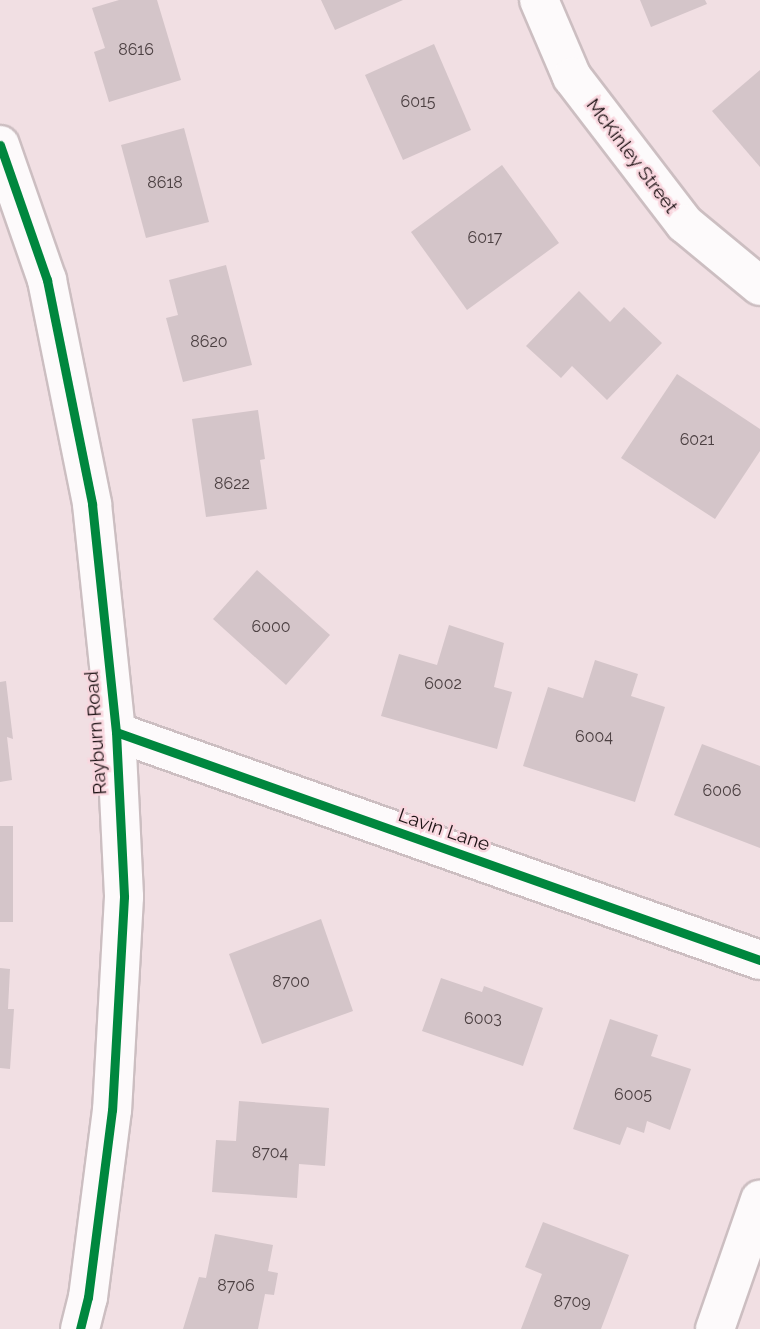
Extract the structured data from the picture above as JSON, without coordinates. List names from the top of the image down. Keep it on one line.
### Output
{"streets":{"street":["McKinley Street","Rayburn Road","Lavin Lane"]},"crossings":[["Rayburn Road","Lavin Lane"]],"house_numbers":["8616","6015","8618","6017","8620","6021","8622","6000","6002","6004","6006","8700","6003","6005","8704","8706","8709"]}
